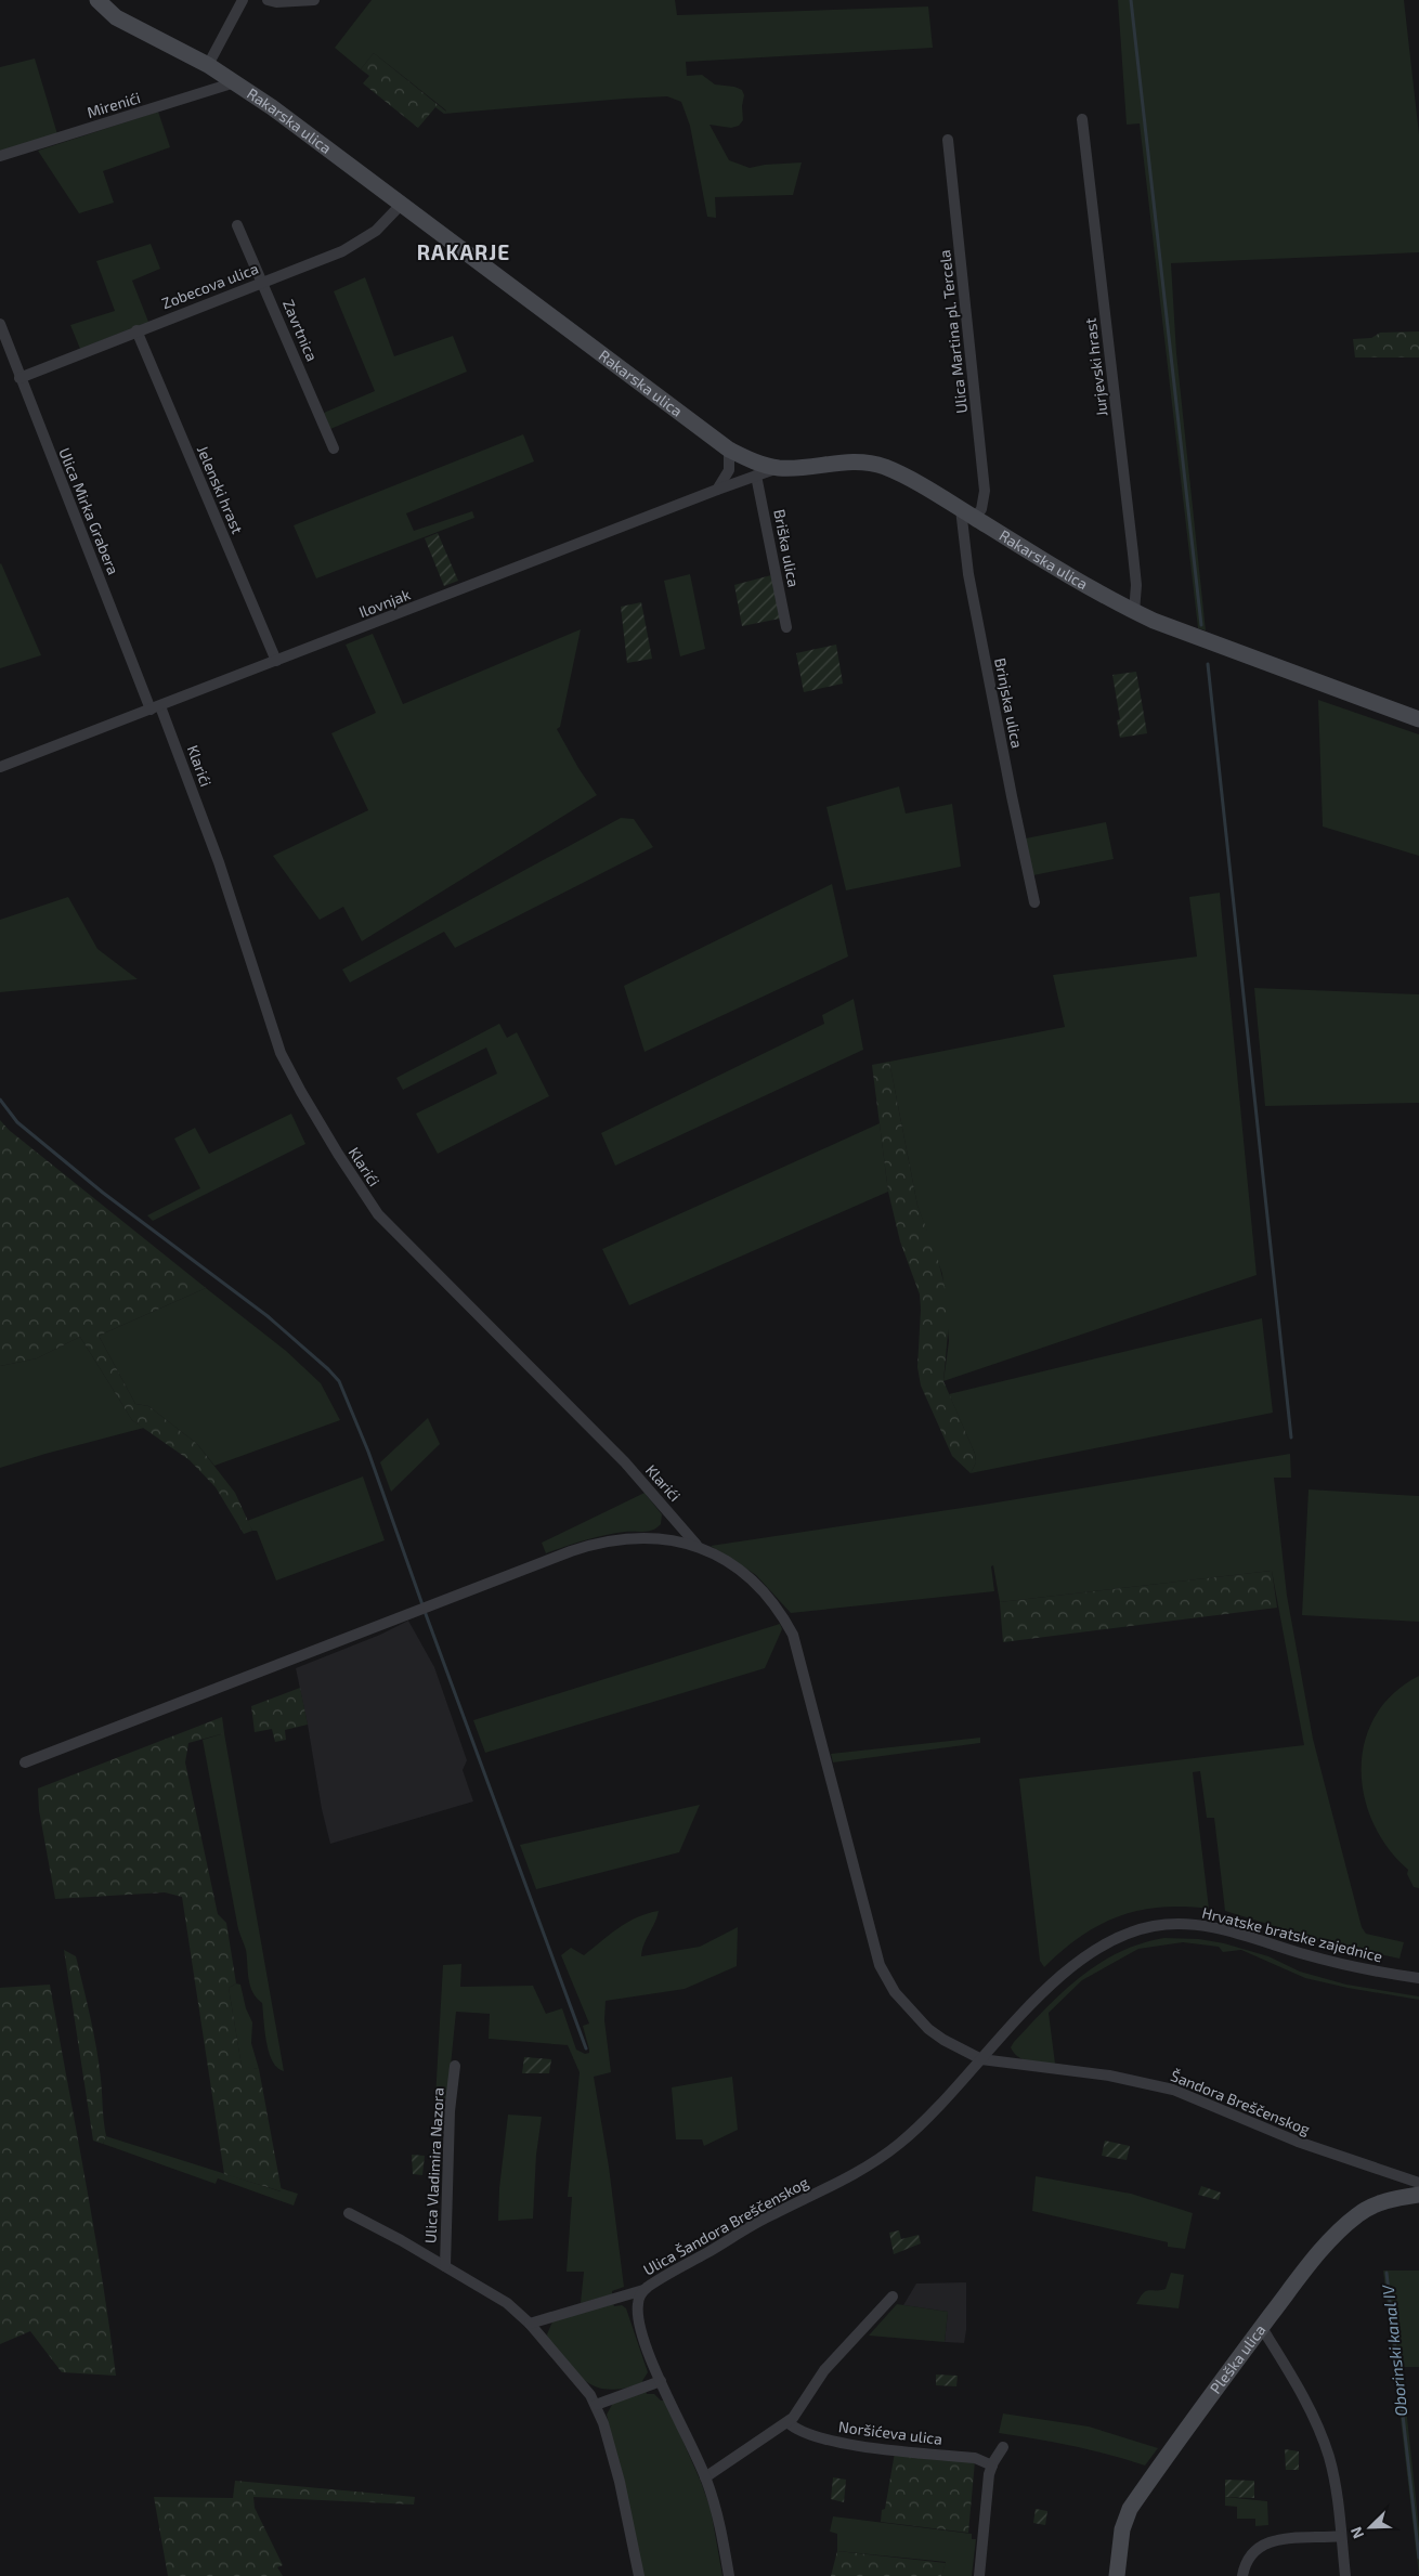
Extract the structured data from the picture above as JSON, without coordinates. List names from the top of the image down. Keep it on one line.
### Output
{"streets":{"main road":["Rakarska ulica","Pleška ulica"],"street":["Mirenići","Zobecova ulica","Zavrtnica","Ulica Martina pl. Tercela","Jurjevski hrast","Jelenski hrast","Ulica Mirka Grabera","Briška ulica","Ilovnjak","Brinjska ulica","Klarići","Hrvatske bratske zajednice","Šandora Breščenskog","Ulica Vladimira Nazora","Ulica Šandora Breščenskog","Noršićeva ulica"]},"crossings":[["Mirenići","Rakarska ulica"],["Rakarska ulica","Zobecova ulica"],["Rakarska ulica","Ulica Martina pl. Tercela"],["Rakarska ulica","Jurjevski hrast"],["Rakarska ulica","Ilovnjak"],["Rakarska ulica","Brinjska ulica"],["Zobecova ulica","Zavrtnica"],["Zobecova ulica","Jelenski hrast"],["Zobecova ulica","Ulica Mirka Grabera"],["Ulica Martina pl. Tercela","Brinjska ulica"],["Jelenski hrast","Ilovnjak"],["Ulica Mirka Grabera","Ilovnjak"],["Ulica Mirka Grabera","Klarići"],["Briška ulica","Ilovnjak"],["Ilovnjak","Klarići"],["Klarići","Šandora Breščenskog"],["Hrvatske bratske zajednice","Šandora Breščenskog"],["Hrvatske bratske zajednice","Ulica Šandora Breščenskog"],["Šandora Breščenskog","Ulica Šandora Breščenskog"]],"districts":["RAKARJE"],"water":["Oborinski kanal IV"],"north":"bottom left"}
